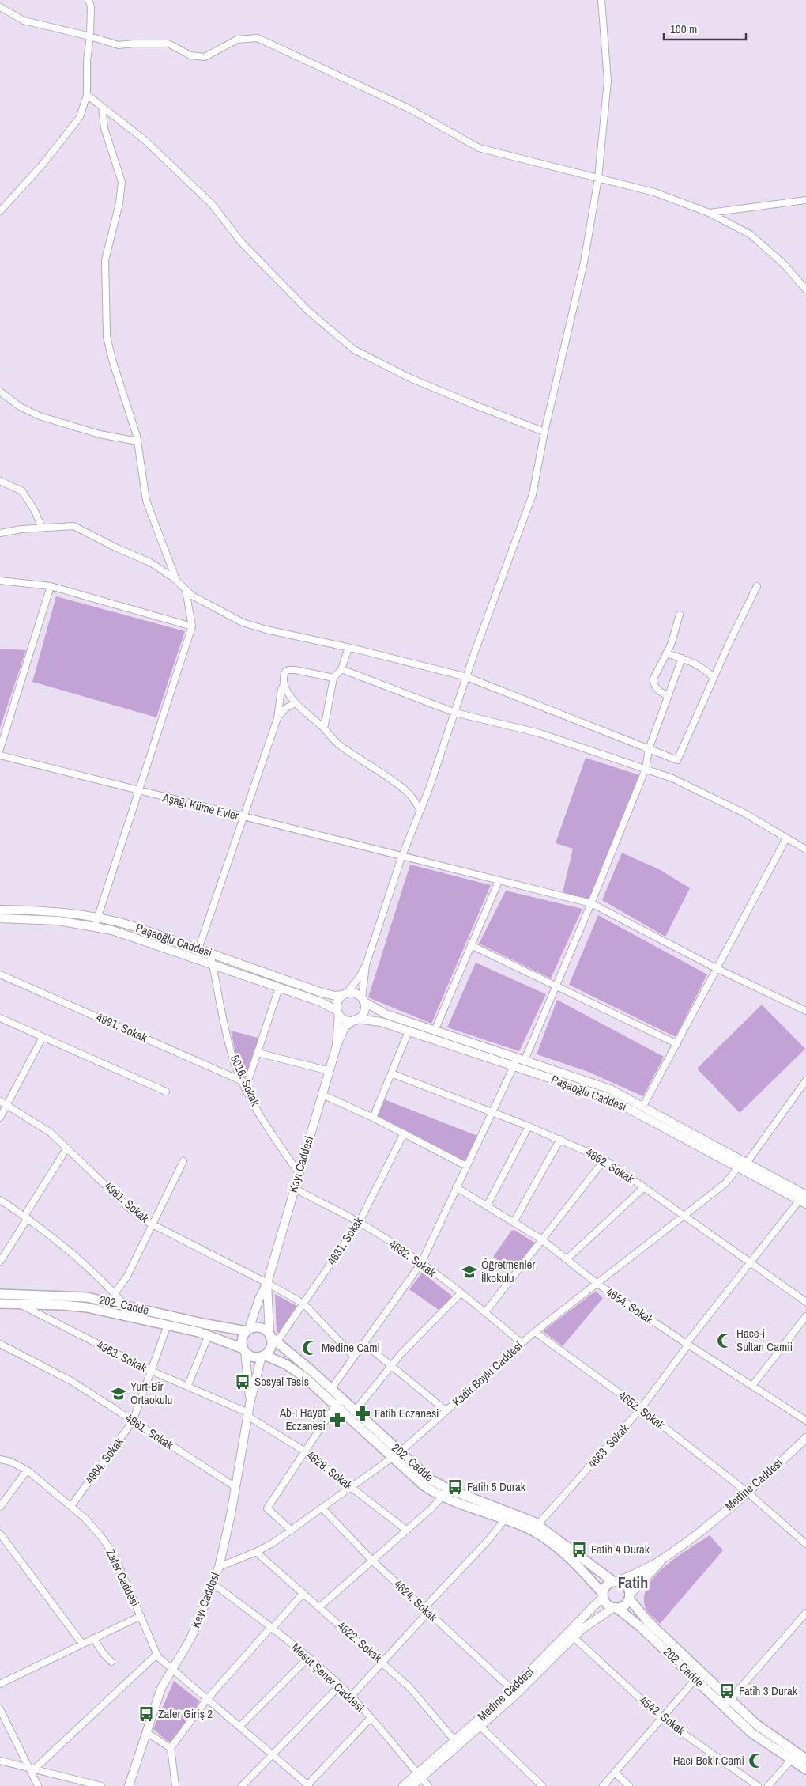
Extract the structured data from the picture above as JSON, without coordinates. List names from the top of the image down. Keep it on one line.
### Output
{"streets":{"main road":["202. Cadde"],"street":["Aşağı Küme Evler","Paşaoğlu Caddesi","4991. Sokak","5016. Sokak","Kayı Caddesi","4662. Sokak","4981. Sokak","4631. Sokak","4682. Sokak","4654. Sokak","4963. Sokak","Kadir Boylu Caddesi","4652. Sokak","4961. Sokak","4663. Sokak","4964. Sokak","4628. Sokak","Medine Caddesi","Zafer Caddesi","4624. Sokak","4622. Sokak","Mesut Şener Caddesi","4542. Sokak"]},"crossings":[["Paşaoğlu Caddesi","5016. Sokak"],["Paşaoğlu Caddesi","Kayı Caddesi"],["Paşaoğlu Caddesi","Kadir Boylu Caddesi"],["Paşaoğlu Caddesi","4663. Sokak"],["4991. Sokak","5016. Sokak"],["5016. Sokak","Kayı Caddesi"],["Kayı Caddesi","4981. Sokak"],["Kayı Caddesi","4631. Sokak"],["Kayı Caddesi","4682. Sokak"],["Kayı Caddesi","202. Cadde"],["Kayı Caddesi","4963. Sokak"],["Kayı Caddesi","Kadir Boylu Caddesi"],["Kayı Caddesi","4961. Sokak"],["Kayı Caddesi","4628. Sokak"],["Kayı Caddesi","Zafer Caddesi"],["Kayı Caddesi","Mesut Şener Caddesi"],["4662. Sokak","Kadir Boylu Caddesi"],["4662. Sokak","4663. Sokak"],["4981. Sokak","4631. Sokak"],["4631. Sokak","4682. Sokak"],["4631. Sokak","202. Cadde"],["4682. Sokak","Kadir Boylu Caddesi"],["202. Cadde","4963. Sokak"],["202. Cadde","Kadir Boylu Caddesi"],["202. Cadde","4663. Sokak"],["202. Cadde","4964. Sokak"],["202. Cadde","Medine Caddesi"],["4654. Sokak","Kadir Boylu Caddesi"],["4654. Sokak","4663. Sokak"],["4963. Sokak","4964. Sokak"],["4963. Sokak","4628. Sokak"],["Kadir Boylu Caddesi","4652. Sokak"],["Kadir Boylu Caddesi","4628. Sokak"],["Kadir Boylu Caddesi","4624. Sokak"],["Kadir Boylu Caddesi","4622. Sokak"],["4652. Sokak","4663. Sokak"],["4652. Sokak","Medine Caddesi"],["4961. Sokak","4964. Sokak"],["4964. Sokak","Zafer Caddesi"],["Medine Caddesi","4624. Sokak"],["Medine Caddesi","4622. Sokak"],["Medine Caddesi","Mesut Şener Caddesi"],["Medine Caddesi","4542. Sokak"]],"districts":["Fatih"],"places":{"school or university":["Öğretmenler İlkokulu","Yurt-Bir Ortaokulu"],"mosque":["Hace-i Sultan Camii","Medine Cami","Hacı Bekir Cami"],"bus stop":["Sosyal Tesis","Fatih 5 Durak","Fatih 4 Durak","Fatih 3 Durak","Zafer Giriş 2"],"pharmacy":["Fatih Eczanesi","Ab-ı Hayat Eczanesi"]},"scale_bar":"100 m"}
